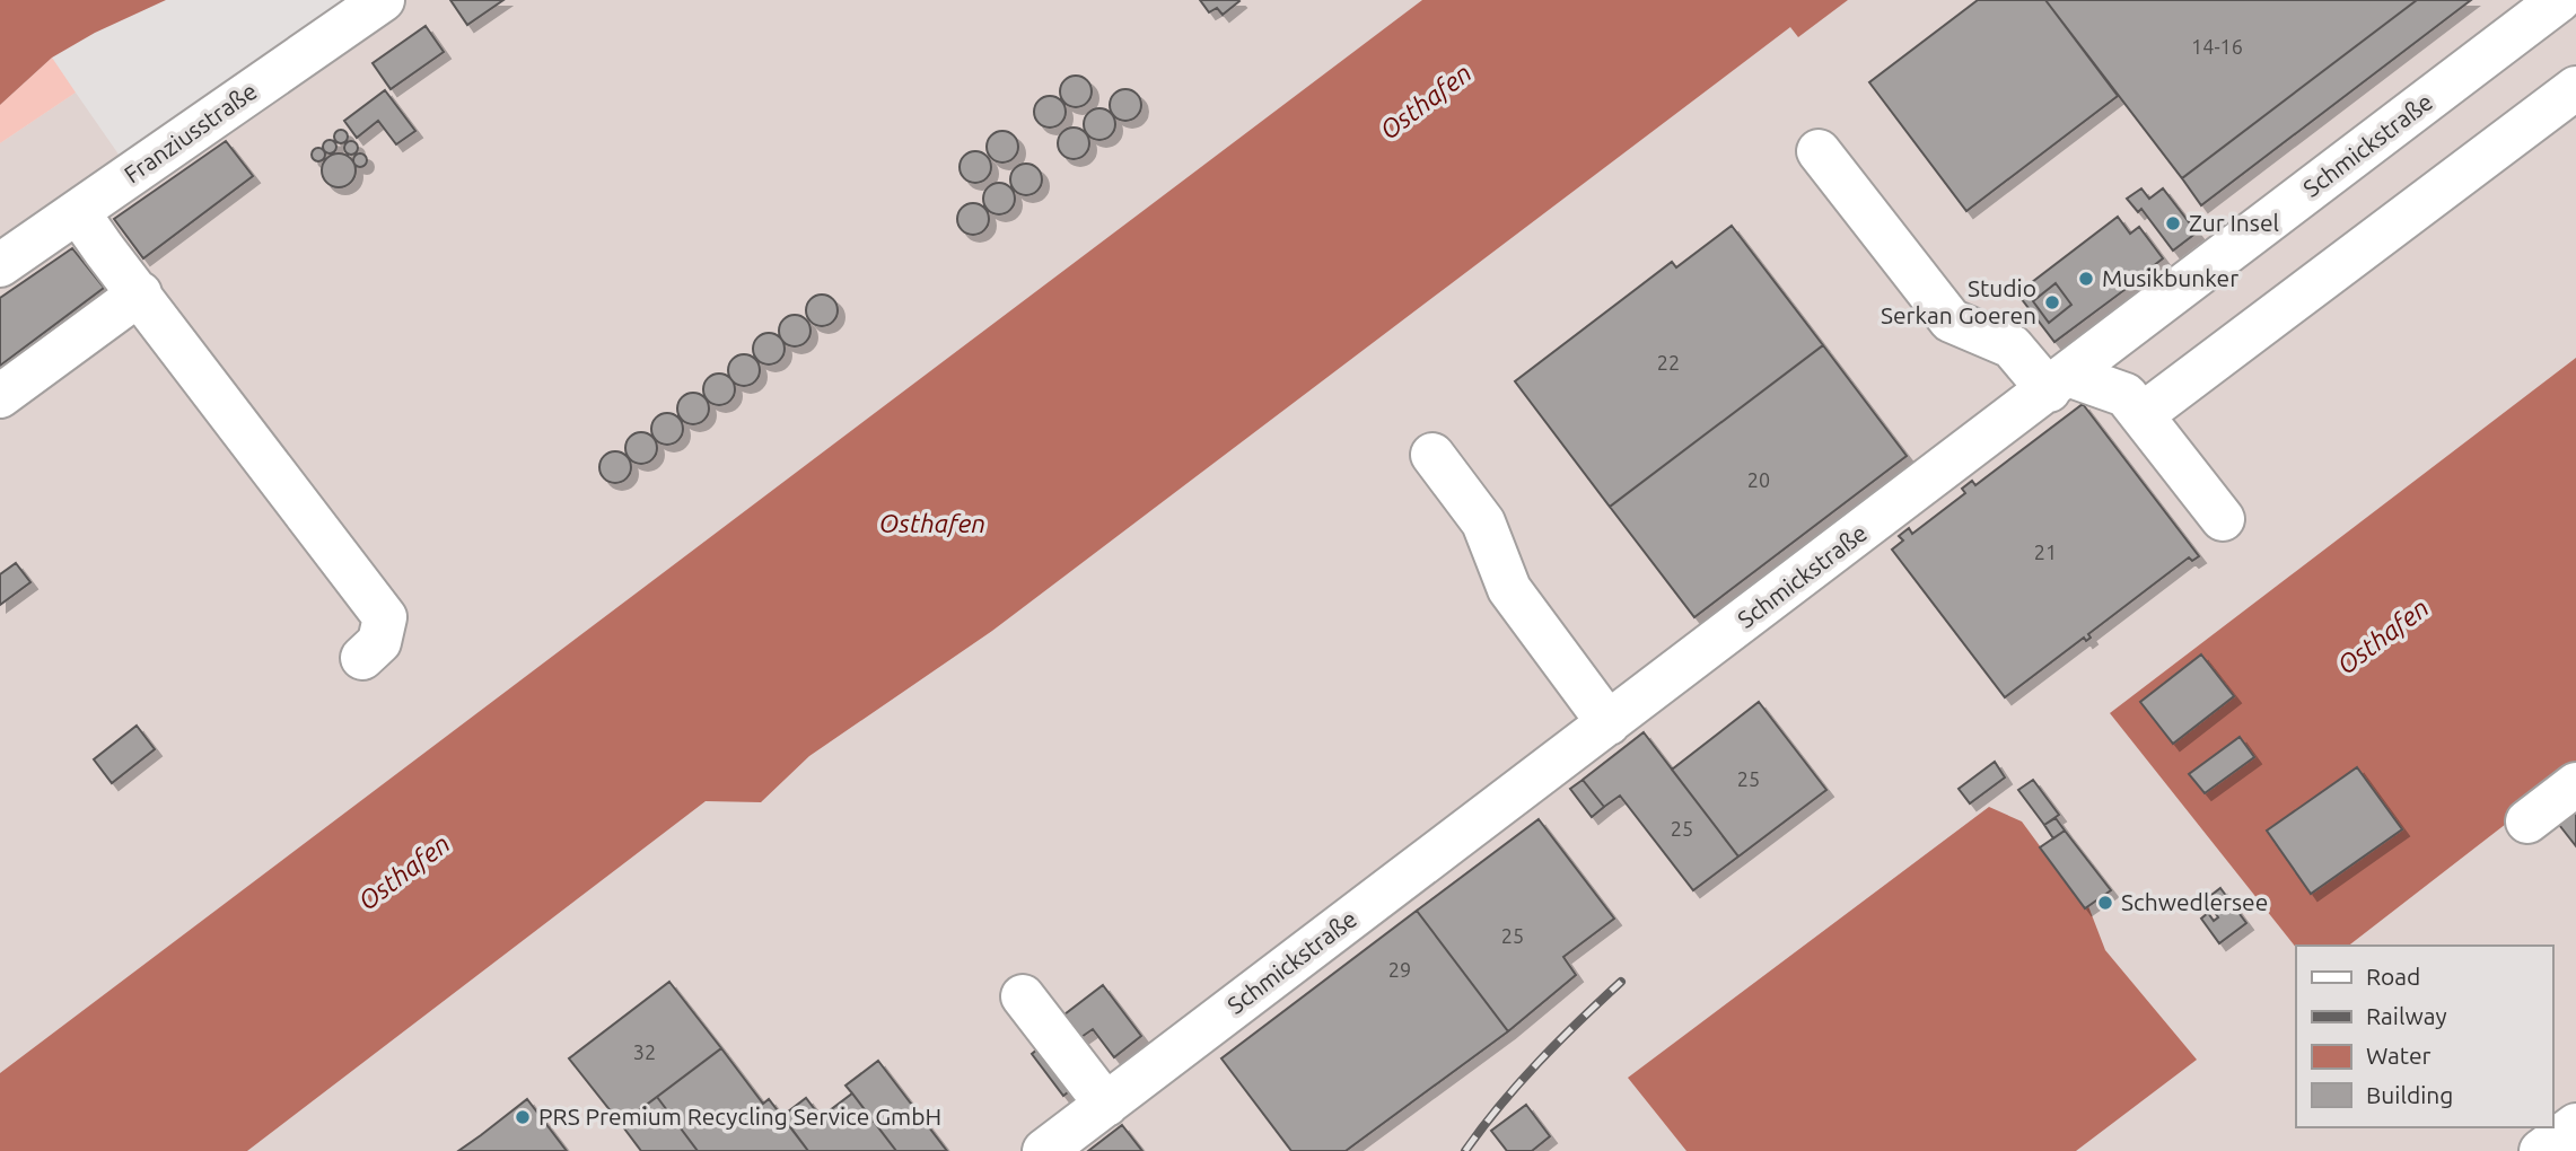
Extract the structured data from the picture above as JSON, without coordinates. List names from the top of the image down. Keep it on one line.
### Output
{"streets":{"street":["Franziusstraße","Schmickstraße"]},"water":["Osthafen"],"places":["Zur Insel","Musikbunker","Studio Serkan Goeren","Schwedlersee","PRS Premium Recycling Service GmbH"],"house_numbers":["14-16","22","20","21","25","25","25","29","32"],"legend":["Road","Railway","Water","Building"]}
